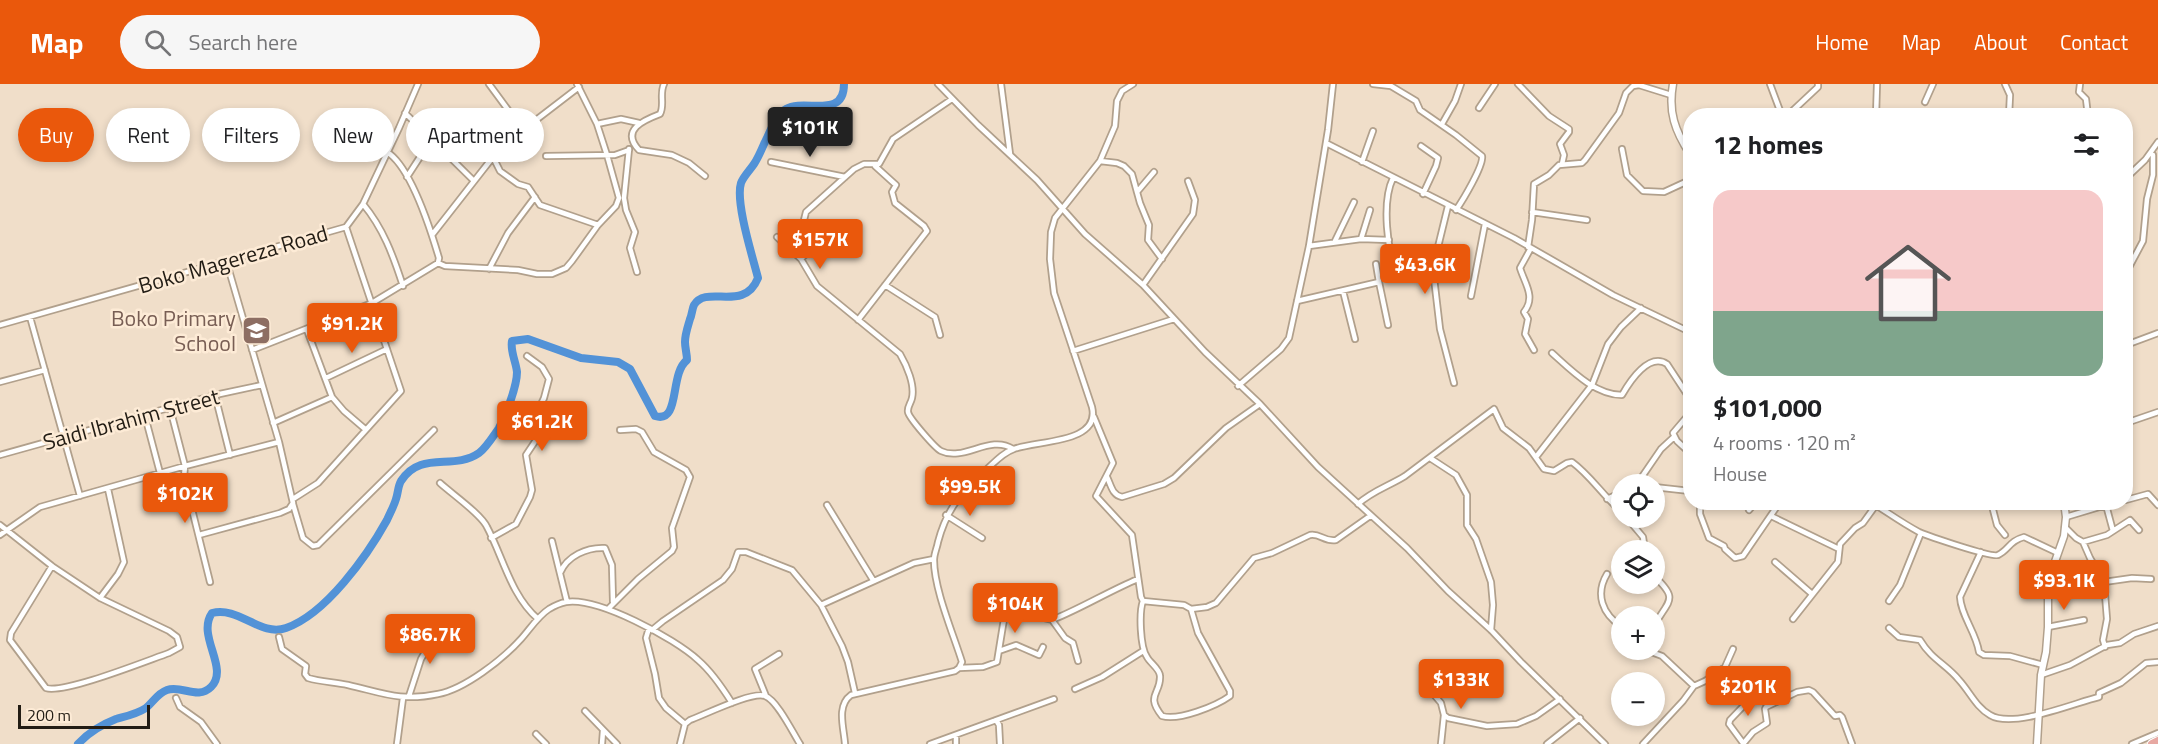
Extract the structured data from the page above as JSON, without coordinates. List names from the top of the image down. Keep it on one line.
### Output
{"streets":{"street":["Boko Magereza Road","Saidi Ibrahim Street"]},"places":{"school or university":["Boko Primary School"]},"scale_bar":"200 m","page":{"header":"Map","search":"Search here","nav":["Home","Map","About","Contact"],"price":["$101K","$157K","$43.6K","$91.2K","$61.2K","$99.5K","$102K","$93.1K","$104K","$86.7K","$133K","$201K"],"chip":["Buy","Rent","Filters","New","Apartment"],"heading":"12 homes","list":[{"name":"$101,000","note":"4 rooms · 120 m² · House"}],"map_buttons":["+","−"],"scale":"200 m"}}
